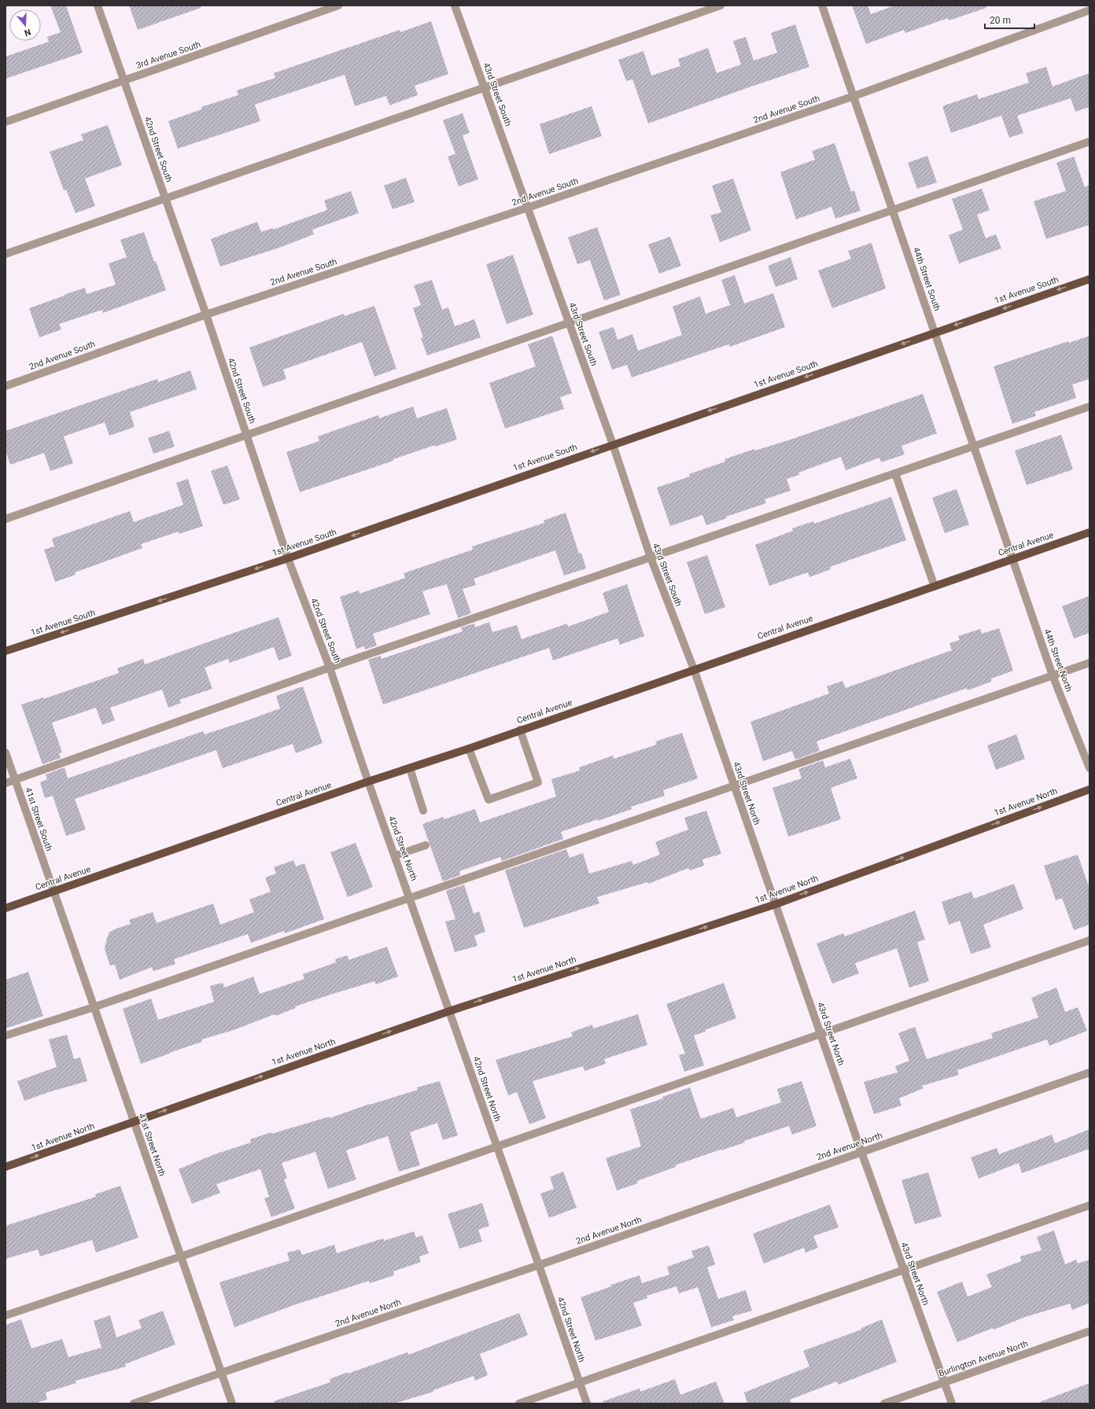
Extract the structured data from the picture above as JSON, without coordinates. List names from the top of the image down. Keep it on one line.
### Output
{"streets":{"main road":["1st Avenue South","Central Avenue","1st Avenue North"],"street":["3rd Avenue South","43rd Street South","2nd Avenue South","42nd Street South","44th Street South","44th Street North","43rd Street North","41st Street South","42nd Street North","41st Street North","2nd Avenue North","Burlington Avenue North"]},"crossings":[["3rd Avenue South","42nd Street South"],["43rd Street South","2nd Avenue South"],["43rd Street South","1st Avenue South"],["43rd Street South","Central Avenue"],["43rd Street South","43rd Street North"],["2nd Avenue South","42nd Street South"],["2nd Avenue South","44th Street South"],["42nd Street South","1st Avenue South"],["42nd Street South","Central Avenue"],["42nd Street South","42nd Street North"],["44th Street South","1st Avenue South"],["44th Street South","Central Avenue"],["44th Street South","44th Street North"],["Central Avenue","44th Street North"],["Central Avenue","43rd Street North"],["Central Avenue","41st Street South"],["Central Avenue","42nd Street North"],["Central Avenue","41st Street North"],["43rd Street North","1st Avenue North"],["43rd Street North","2nd Avenue North"],["43rd Street North","Burlington Avenue North"],["1st Avenue North","42nd Street North"],["1st Avenue North","41st Street North"],["41st Street South","41st Street North"],["42nd Street North","2nd Avenue North"],["41st Street North","2nd Avenue North"]],"one_way":["1st Avenue South","1st Avenue North"],"scale_bar":"20 m","north":"bottom"}
